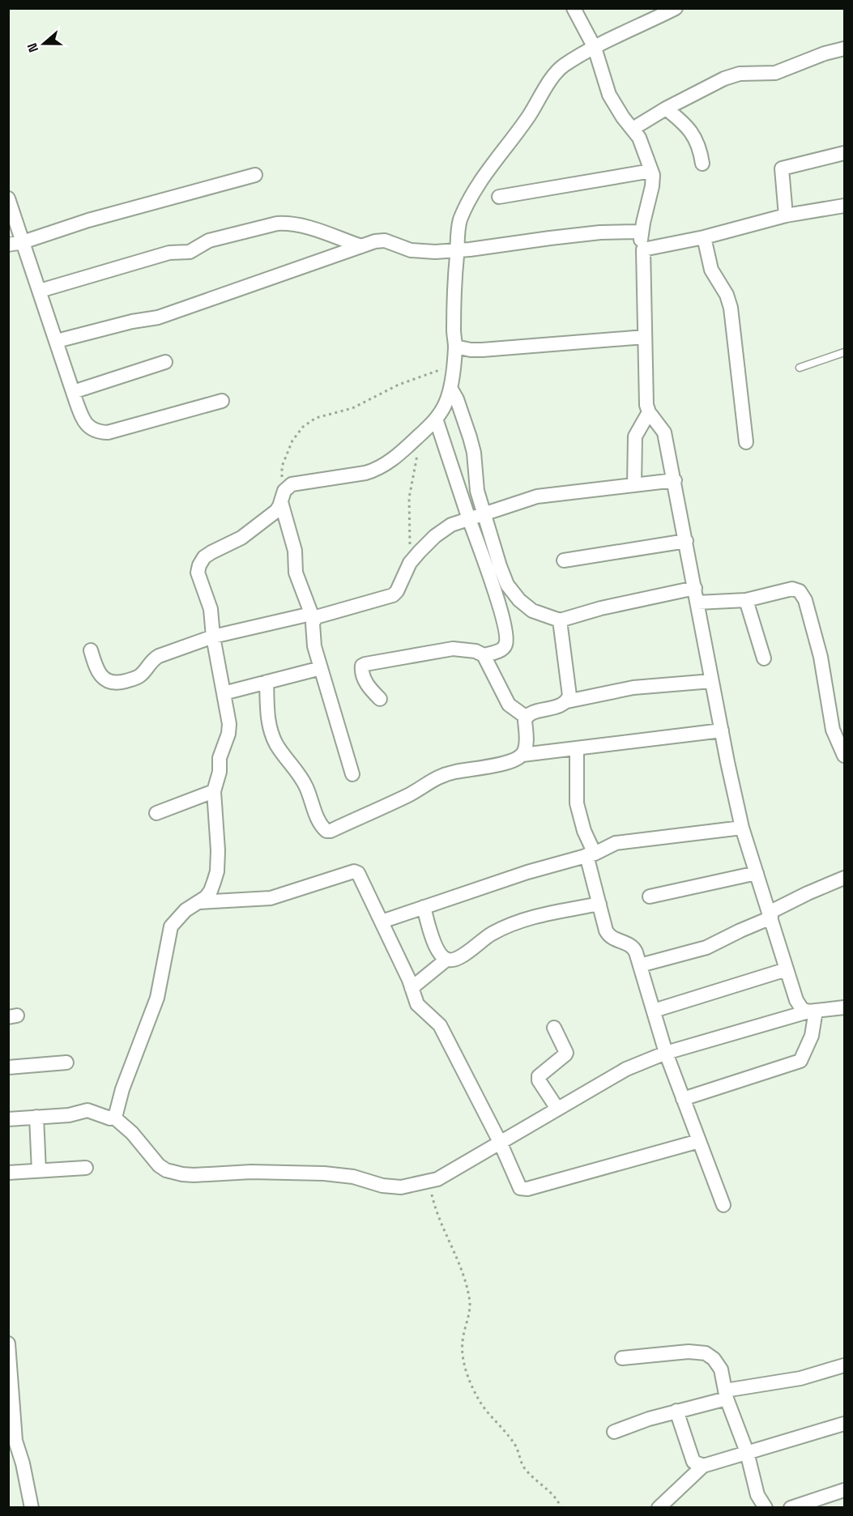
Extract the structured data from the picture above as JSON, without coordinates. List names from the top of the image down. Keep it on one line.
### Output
{"north":"left"}
